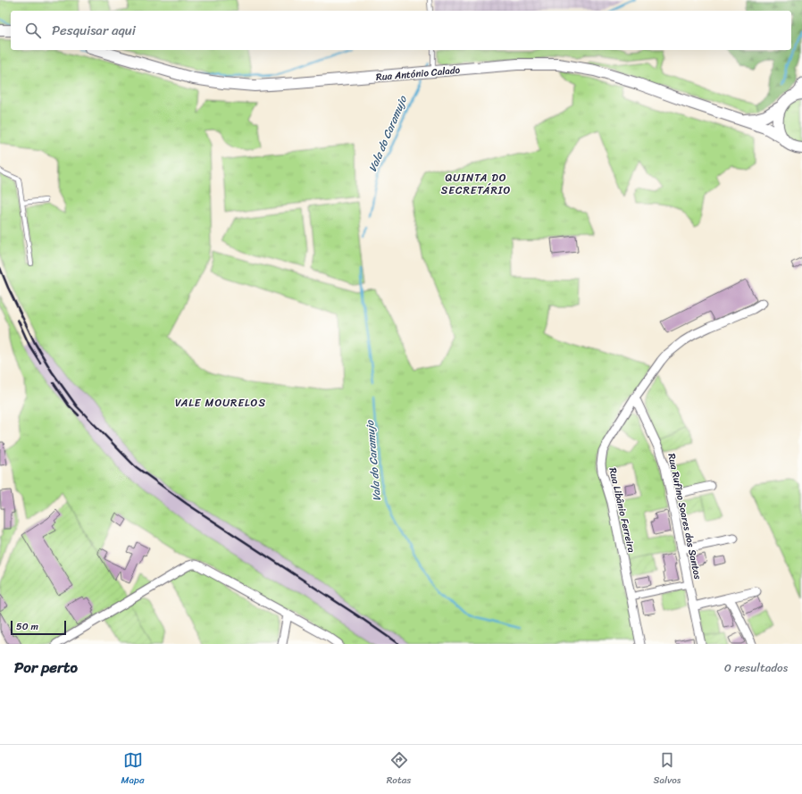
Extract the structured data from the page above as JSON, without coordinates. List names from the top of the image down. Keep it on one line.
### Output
{"streets":{"street":["Rua António Calado","Rua Libânio Ferreira","Rua Rufino Soares dos Santos"]},"crossings":[["Rua Libânio Ferreira","Rua Rufino Soares dos Santos"]],"districts":["QUINTA DO SECRETÁRIO","VALE MOURELOS"],"water":["Vala do Caramujo"],"scale_bar":"50 m","page":{"search":"Pesquisar aqui","scale":"50 m","heading":["Por perto","0 resultados"],"nav":["Mapa","Rotas","Salvos"]}}
